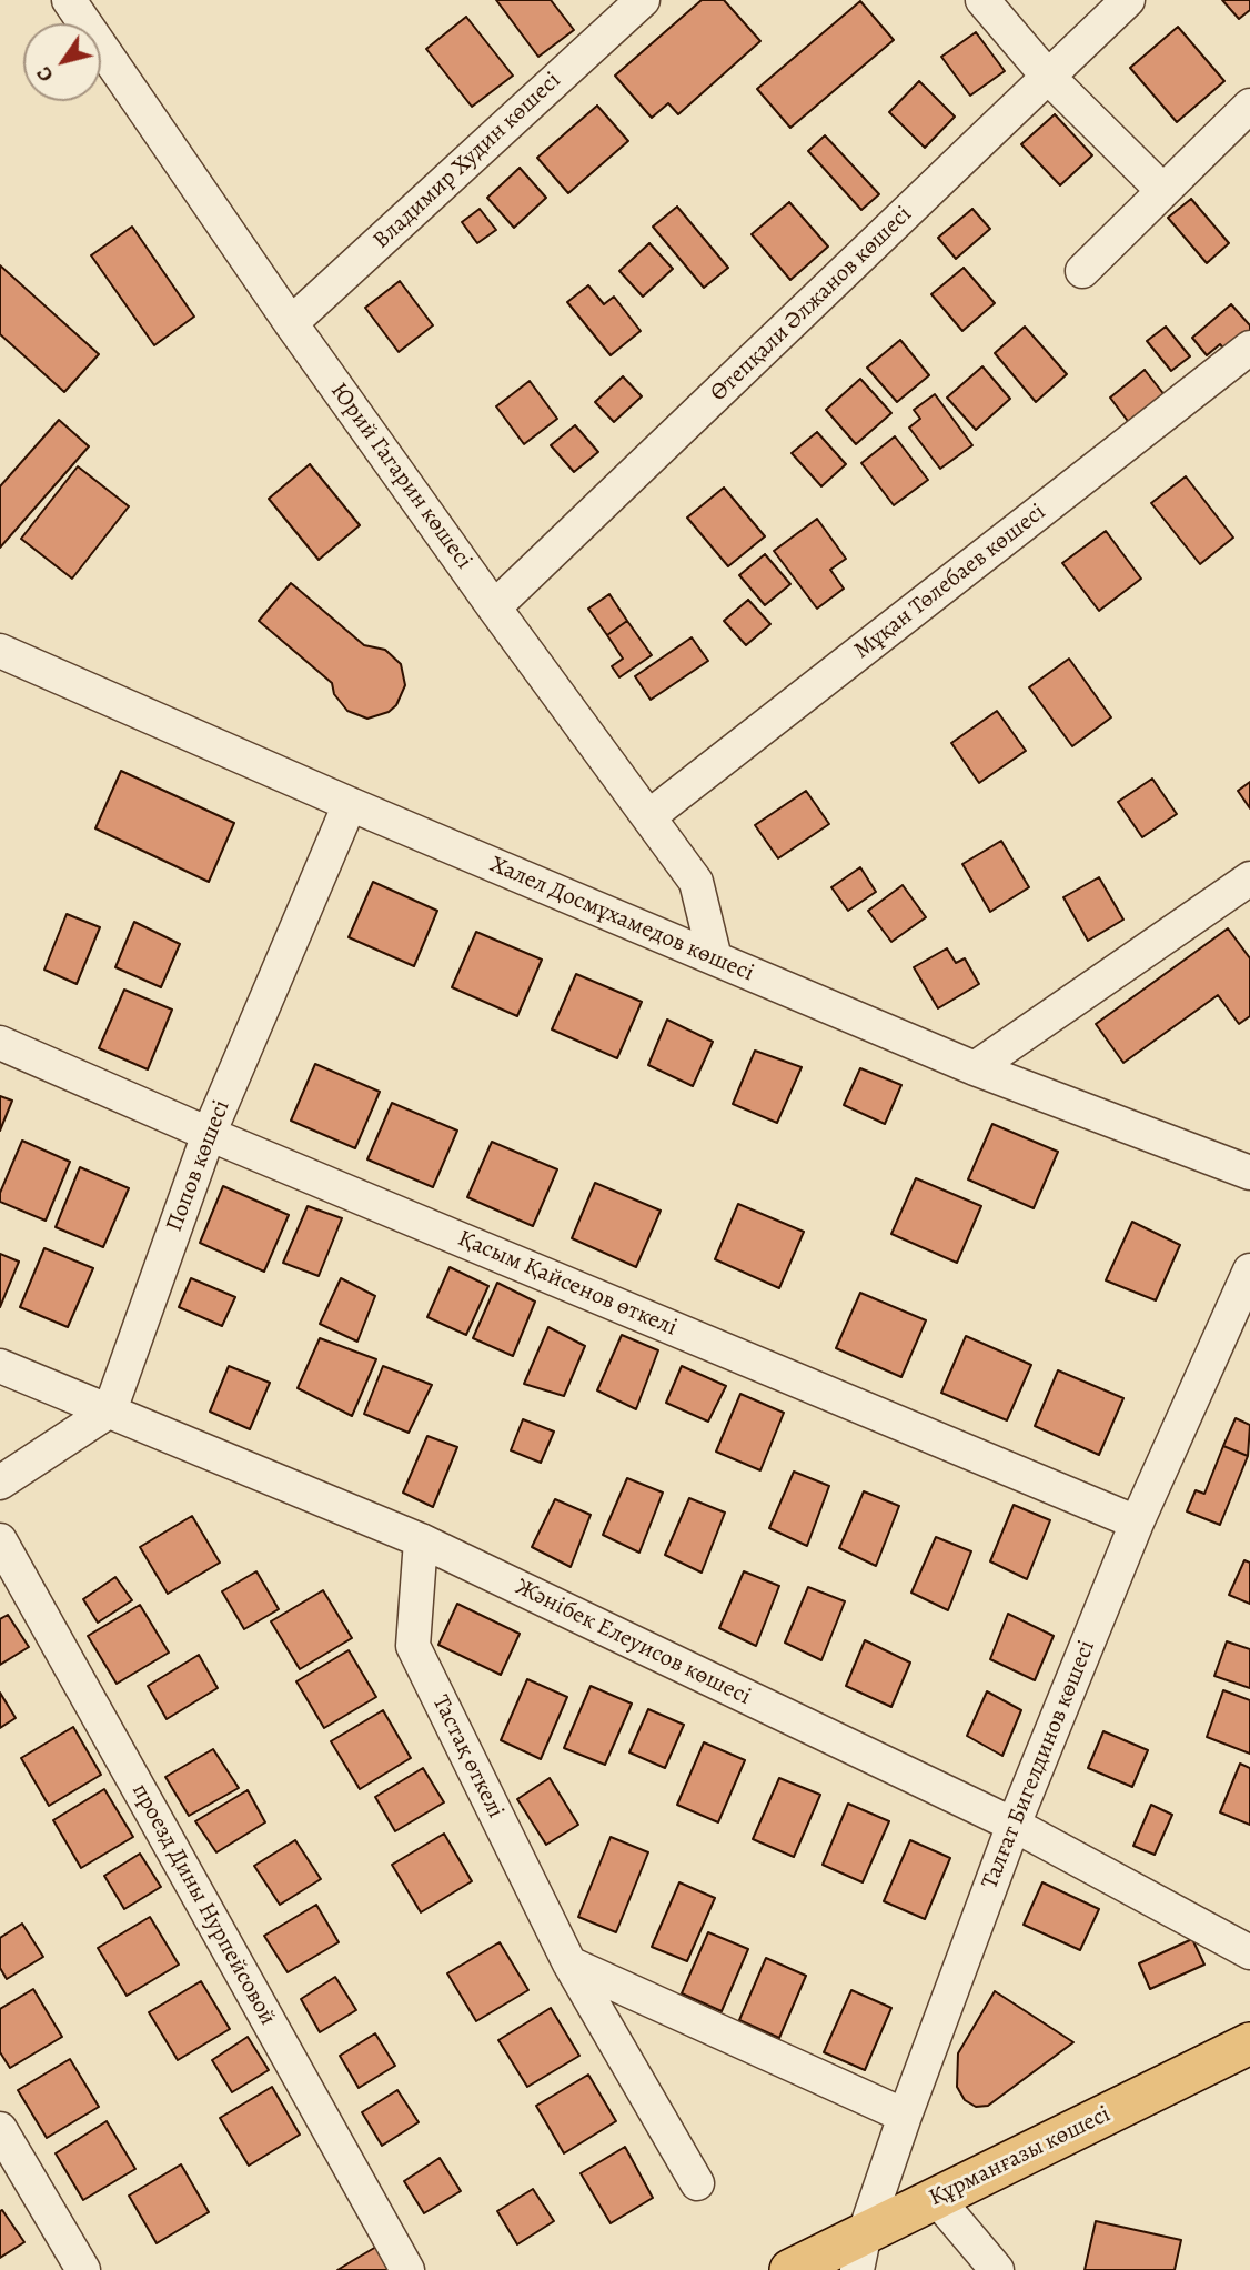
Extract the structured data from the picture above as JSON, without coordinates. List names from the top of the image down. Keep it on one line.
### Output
{"streets":{"main road":["Құрманғазы көшесі"],"street":["Владимир Худин көшесі","Өтепқали Әлжанов көшесі","Юрий Гагарин көшесі","Мұқан Төлебаев көшесі","Халел Досмұхамедов көшесі","Попов көшесі","Қасым Қайсенов өткелі","Жәнібек Елеуисов көшесі","Тастақ өткелі","Талғат Бигелдинов көшесі","проезд Дины Нурпейсовой"]},"crossings":[["Владимир Худин көшесі","Юрий Гагарин көшесі"],["Өтепқали Әлжанов көшесі","Юрий Гагарин көшесі"],["Юрий Гагарин көшесі","Мұқан Төлебаев көшесі"],["Юрий Гагарин көшесі","Халел Досмұхамедов көшесі"],["Халел Досмұхамедов көшесі","Попов көшесі"],["Попов көшесі","Қасым Қайсенов өткелі"],["Попов көшесі","Жәнібек Елеуисов көшесі"],["Қасым Қайсенов өткелі","Талғат Бигелдинов көшесі"],["Жәнібек Елеуисов көшесі","Тастақ өткелі"],["Жәнібек Елеуисов көшесі","Талғат Бигелдинов көшесі"],["Талғат Бигелдинов көшесі","Құрманғазы көшесі"]],"north":"bottom left"}
